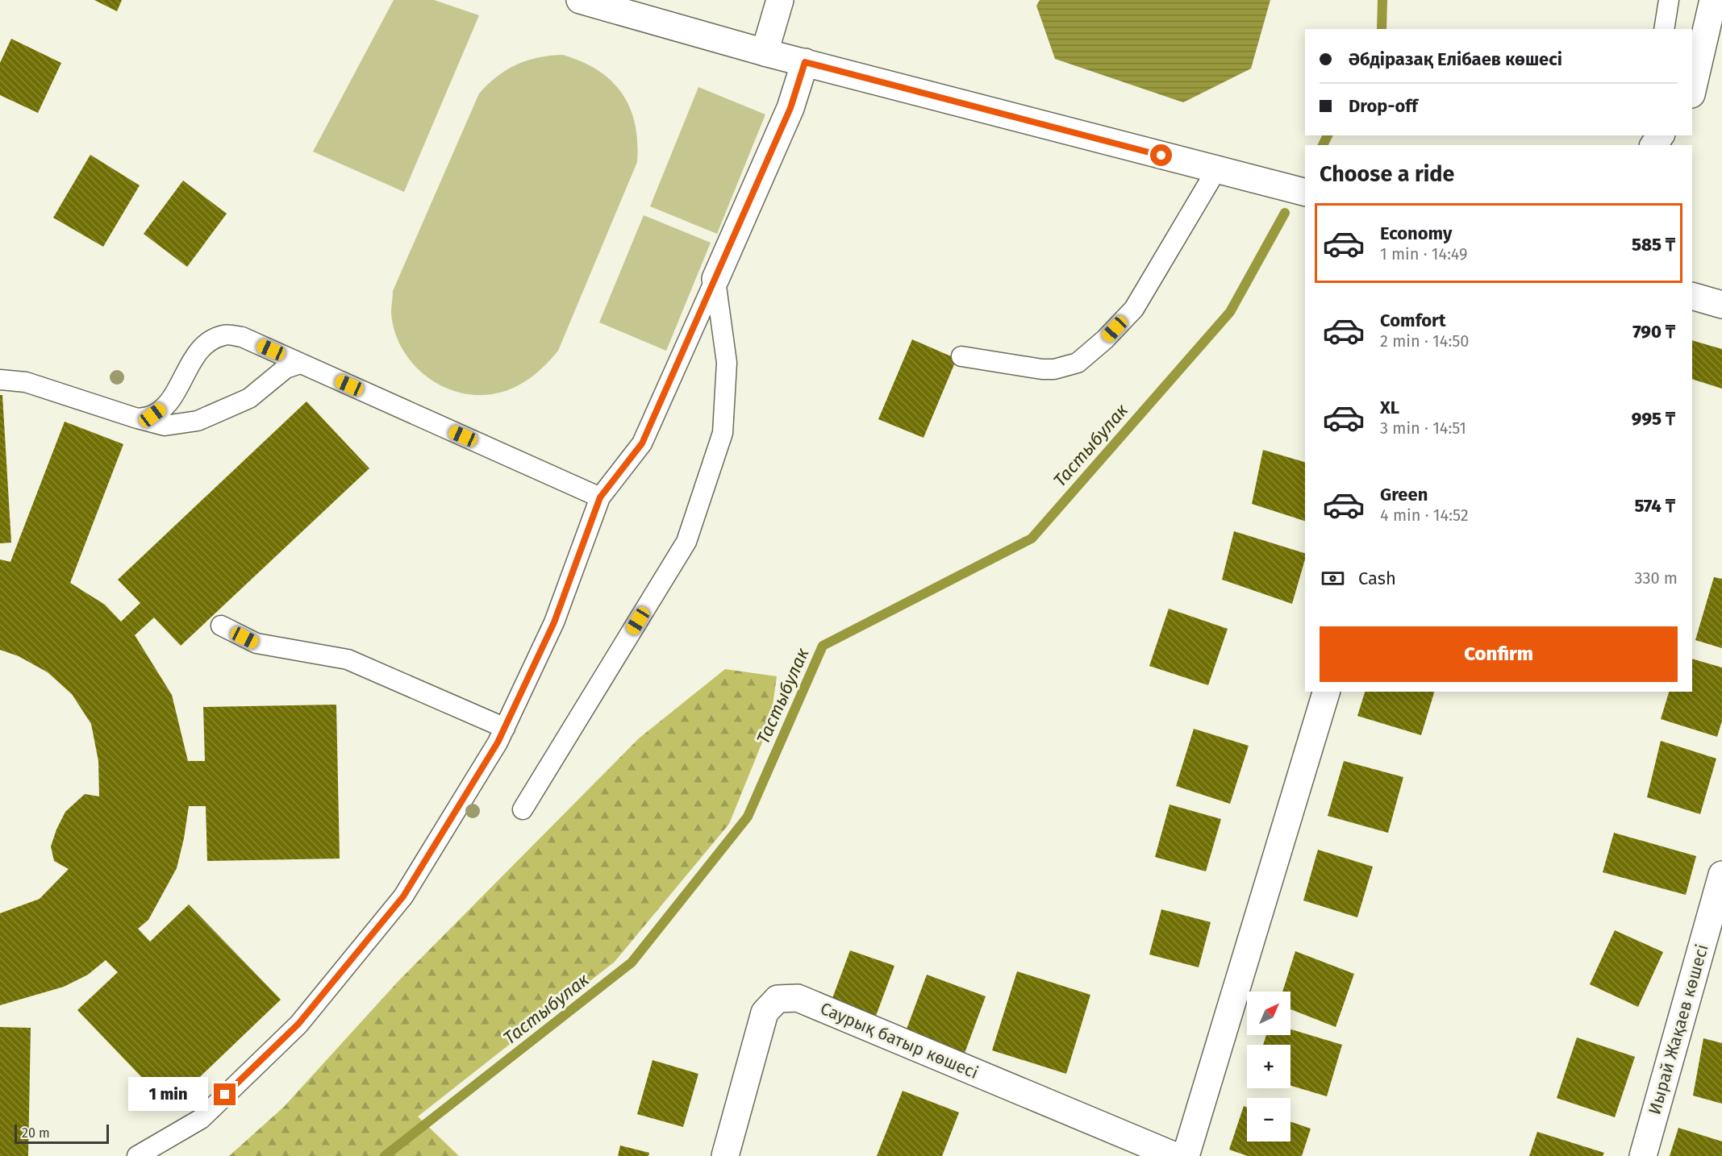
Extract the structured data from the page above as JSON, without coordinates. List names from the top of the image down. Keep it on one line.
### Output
{"streets":{"street":["Иырай Жақаев көшесі","Саурық батыр көшесі"]},"water":["Тастыбулак"],"scale_bar":"20 m","north":"top right","page":{"banner":["Әбдіразақ Елібаев көшесі","Drop-off"],"heading":"Choose a ride","list":[{"name":"Economy","note":"1 min · 14:49","value":"585 ₸"},{"name":"Comfort","note":"2 min · 14:50","value":"790 ₸"},{"name":"XL","note":"3 min · 14:51","value":"995 ₸"},{"name":"Green","note":"4 min · 14:52","value":"574 ₸"}],"pay":["Cash","330 m"],"buttons":"Confirm","map_buttons":["+","−"],"bubble":"1 min","scale":"20 m"}}
